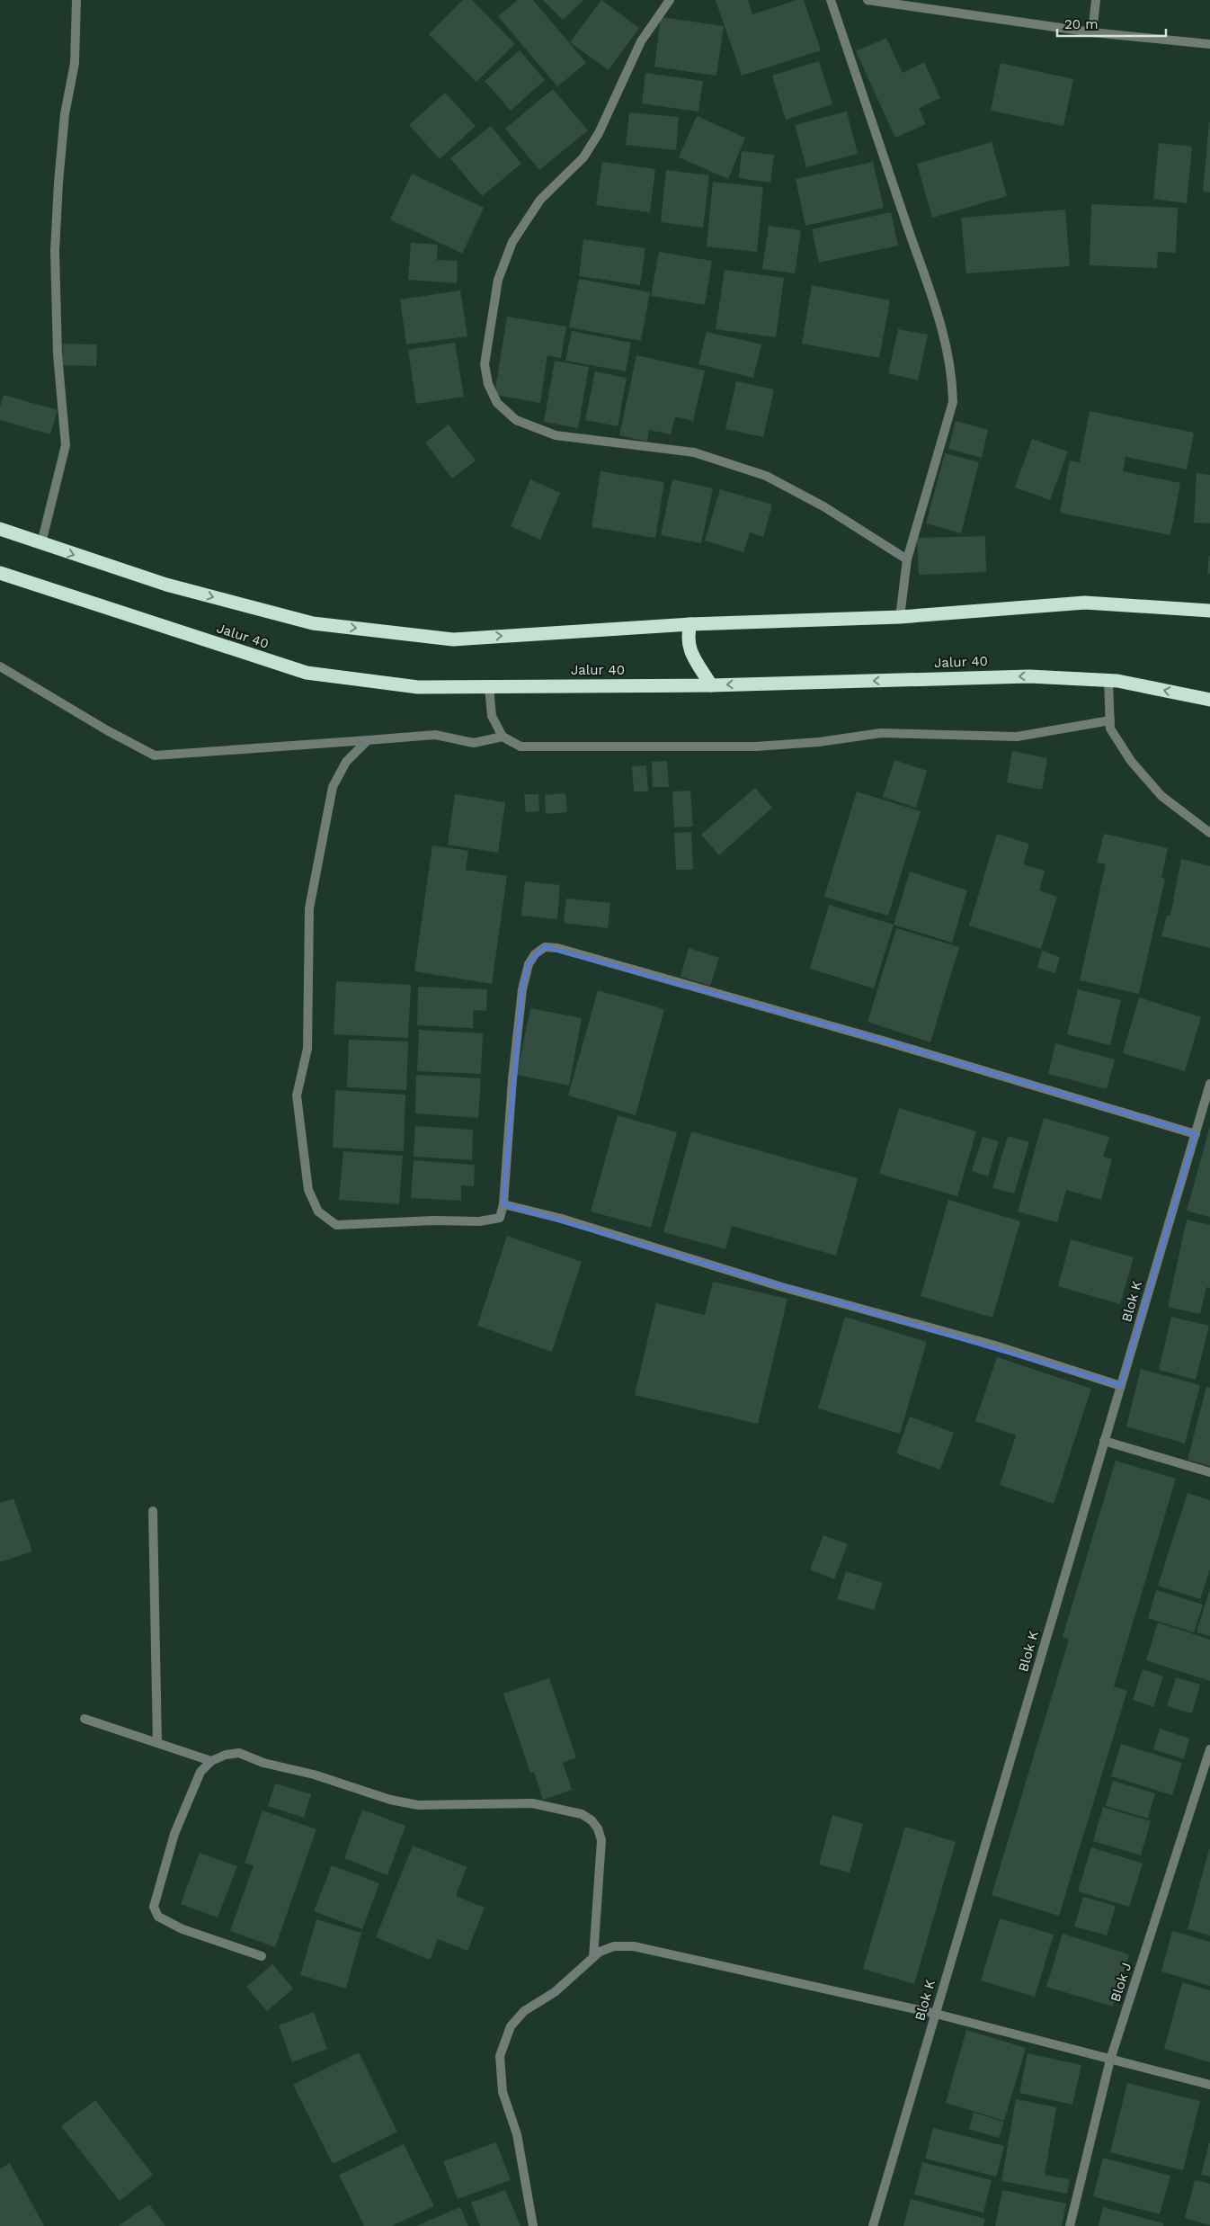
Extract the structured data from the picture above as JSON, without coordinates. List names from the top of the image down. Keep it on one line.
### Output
{"streets":{"highway":["Jalur 40"],"street":["Blok K","Blok J"]},"scale_bar":"20 m"}
